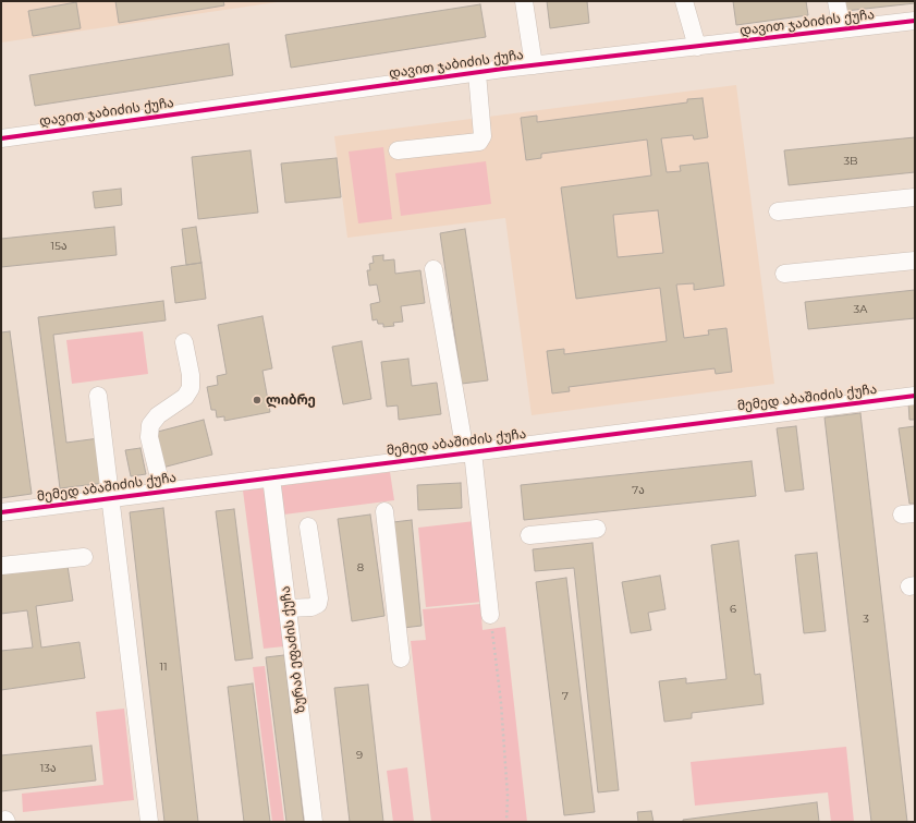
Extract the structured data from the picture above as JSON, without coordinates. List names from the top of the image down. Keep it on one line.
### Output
{"streets":{"street":["დავით ჯაბიძის ქუჩა","მემედ აბაშიძის ქუჩა","ზურაბ ეფაძის ქუჩა"]},"crossings":[["მემედ აბაშიძის ქუჩა","ზურაბ ეფაძის ქუჩა"]],"places":["ლიბრე"],"house_numbers":["3B","15ა","3A","7ა","8","6","3","11","7","9","13ა"]}
